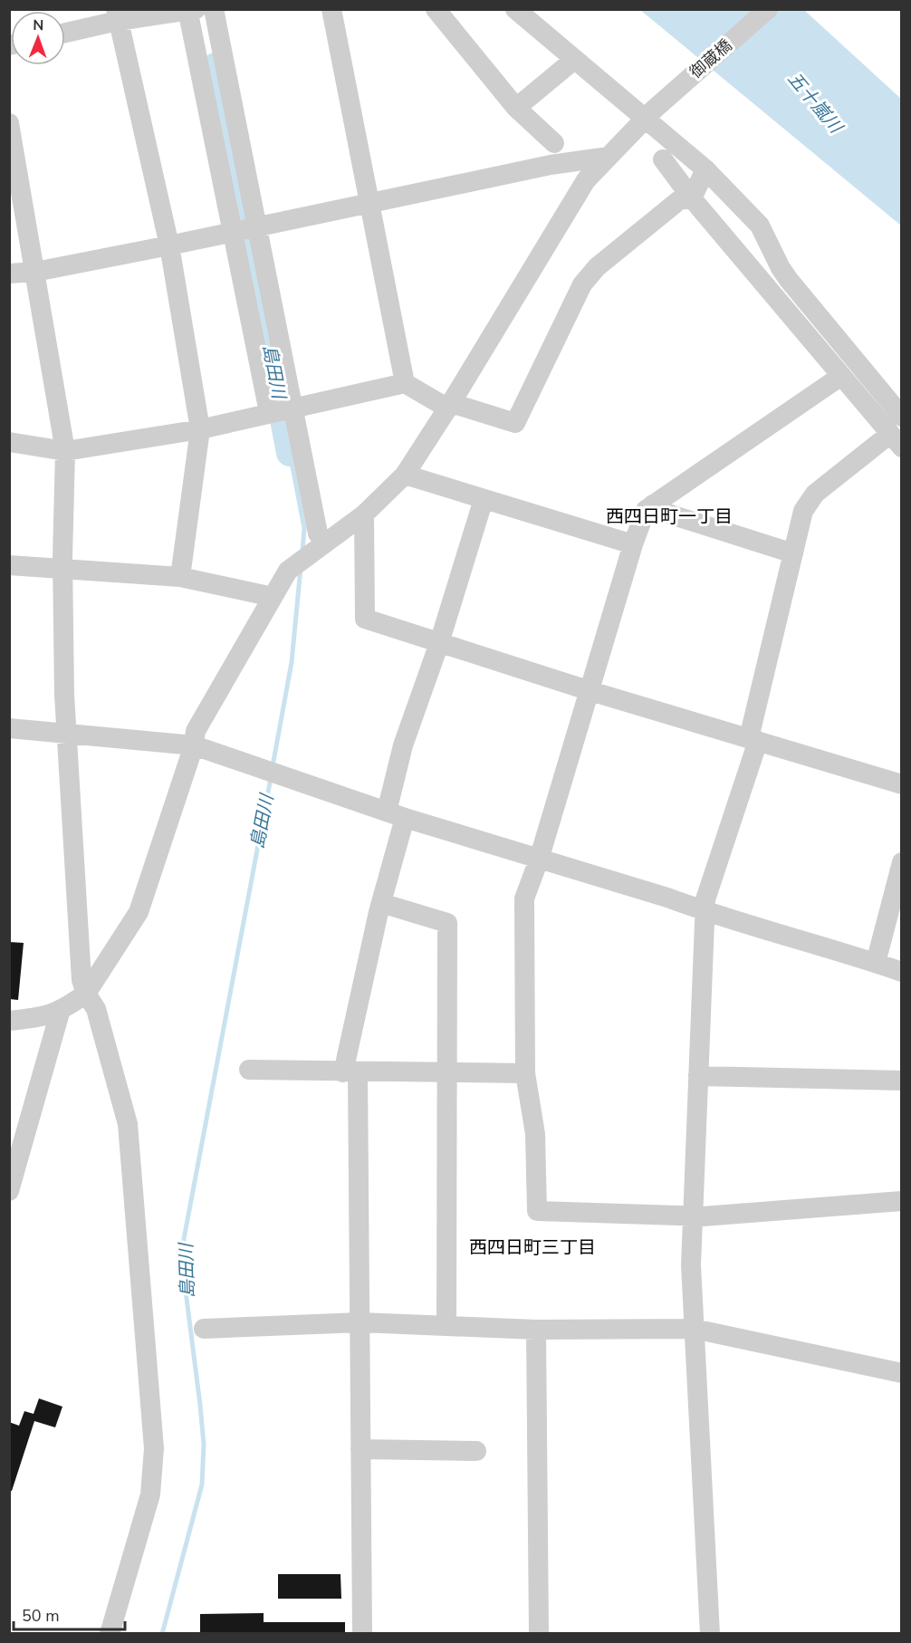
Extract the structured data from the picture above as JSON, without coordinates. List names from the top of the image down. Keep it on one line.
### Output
{"streets":{"street":["御蔵橋"]},"districts":["西四日町一丁目","西四日町三丁目"],"water":["五十嵐川","島田川"],"scale_bar":"50 m","north":"top"}
